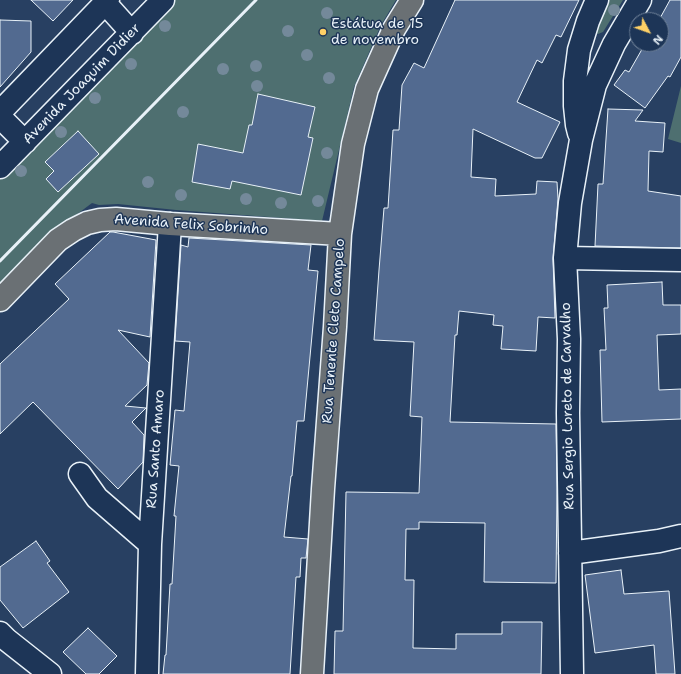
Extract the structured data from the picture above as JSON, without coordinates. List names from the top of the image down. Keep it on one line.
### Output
{"streets":{"main road":["Avenida Felix Sobrinho","Rua Tenente Cleto Campelo"],"street":["Avenida Joaquim Didier","Rua Sergio Loreto de Carvalho","Rua Santo Amaro"]},"crossings":[["Avenida Felix Sobrinho","Rua Tenente Cleto Campelo"],["Avenida Felix Sobrinho","Rua Santo Amaro"]],"places":["Estátua de 15 de novembro"],"north":"bottom right"}
